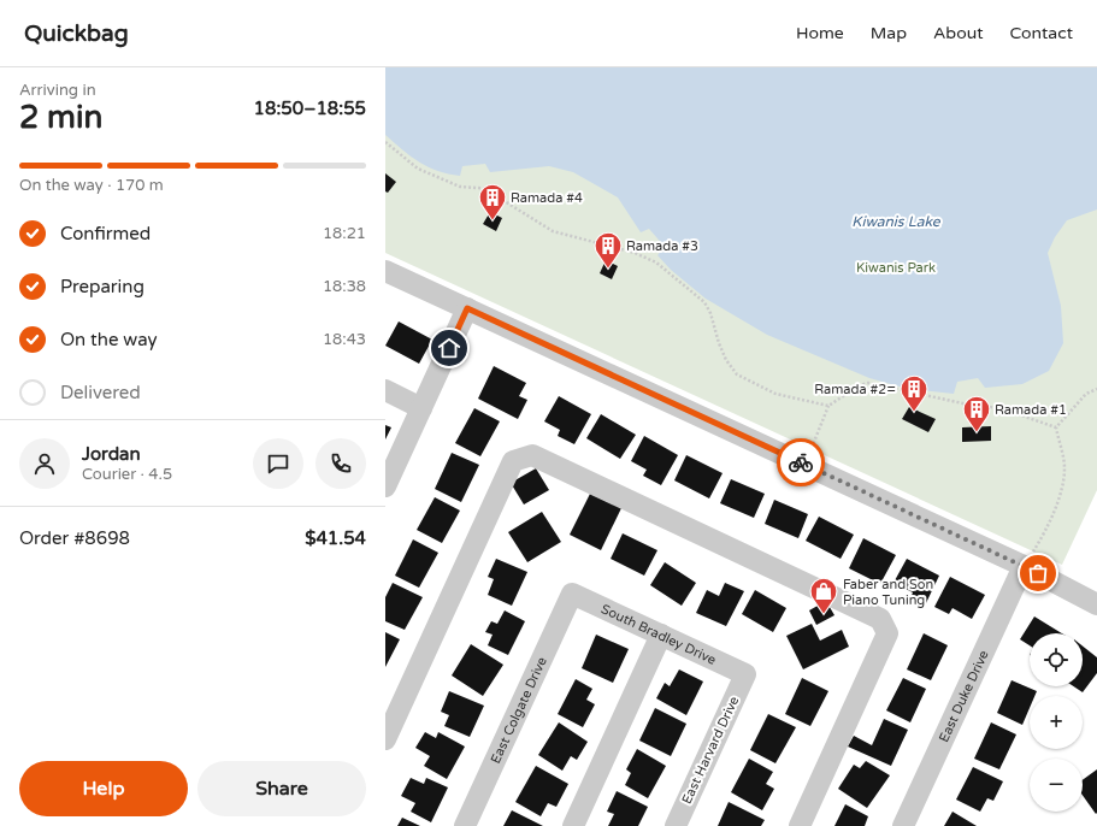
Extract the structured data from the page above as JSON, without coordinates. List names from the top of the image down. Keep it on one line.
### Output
{"streets":{"street":["South Bradley Drive","East Duke Drive","East Colgate Drive","East Harvard Drive"]},"crossings":[["South Bradley Drive","East Colgate Drive"],["South Bradley Drive","East Harvard Drive"]],"water":["Kiwanis Lake"],"parks":["Kiwanis Park"],"places":{"building":["Ramada #4","Ramada #3","Ramada #2=","Ramada #1"],"shop":["Faber and Son Piano Tuning"]},"page":{"header":"Quickbag","nav":["Home","Map","About","Contact"],"heading":["2 min","Arriving in","18:50–18:55"],"panel":["Jordan","Courier · 4.5","Order #8698","$41.54"],"bar":"On the way · 170 m","list":[["Confirmed","18:21"],["Preparing","18:38"],["On the way","18:43"],"Delivered"],"map_buttons":["+","−"],"buttons":["Help","Share"]}}
